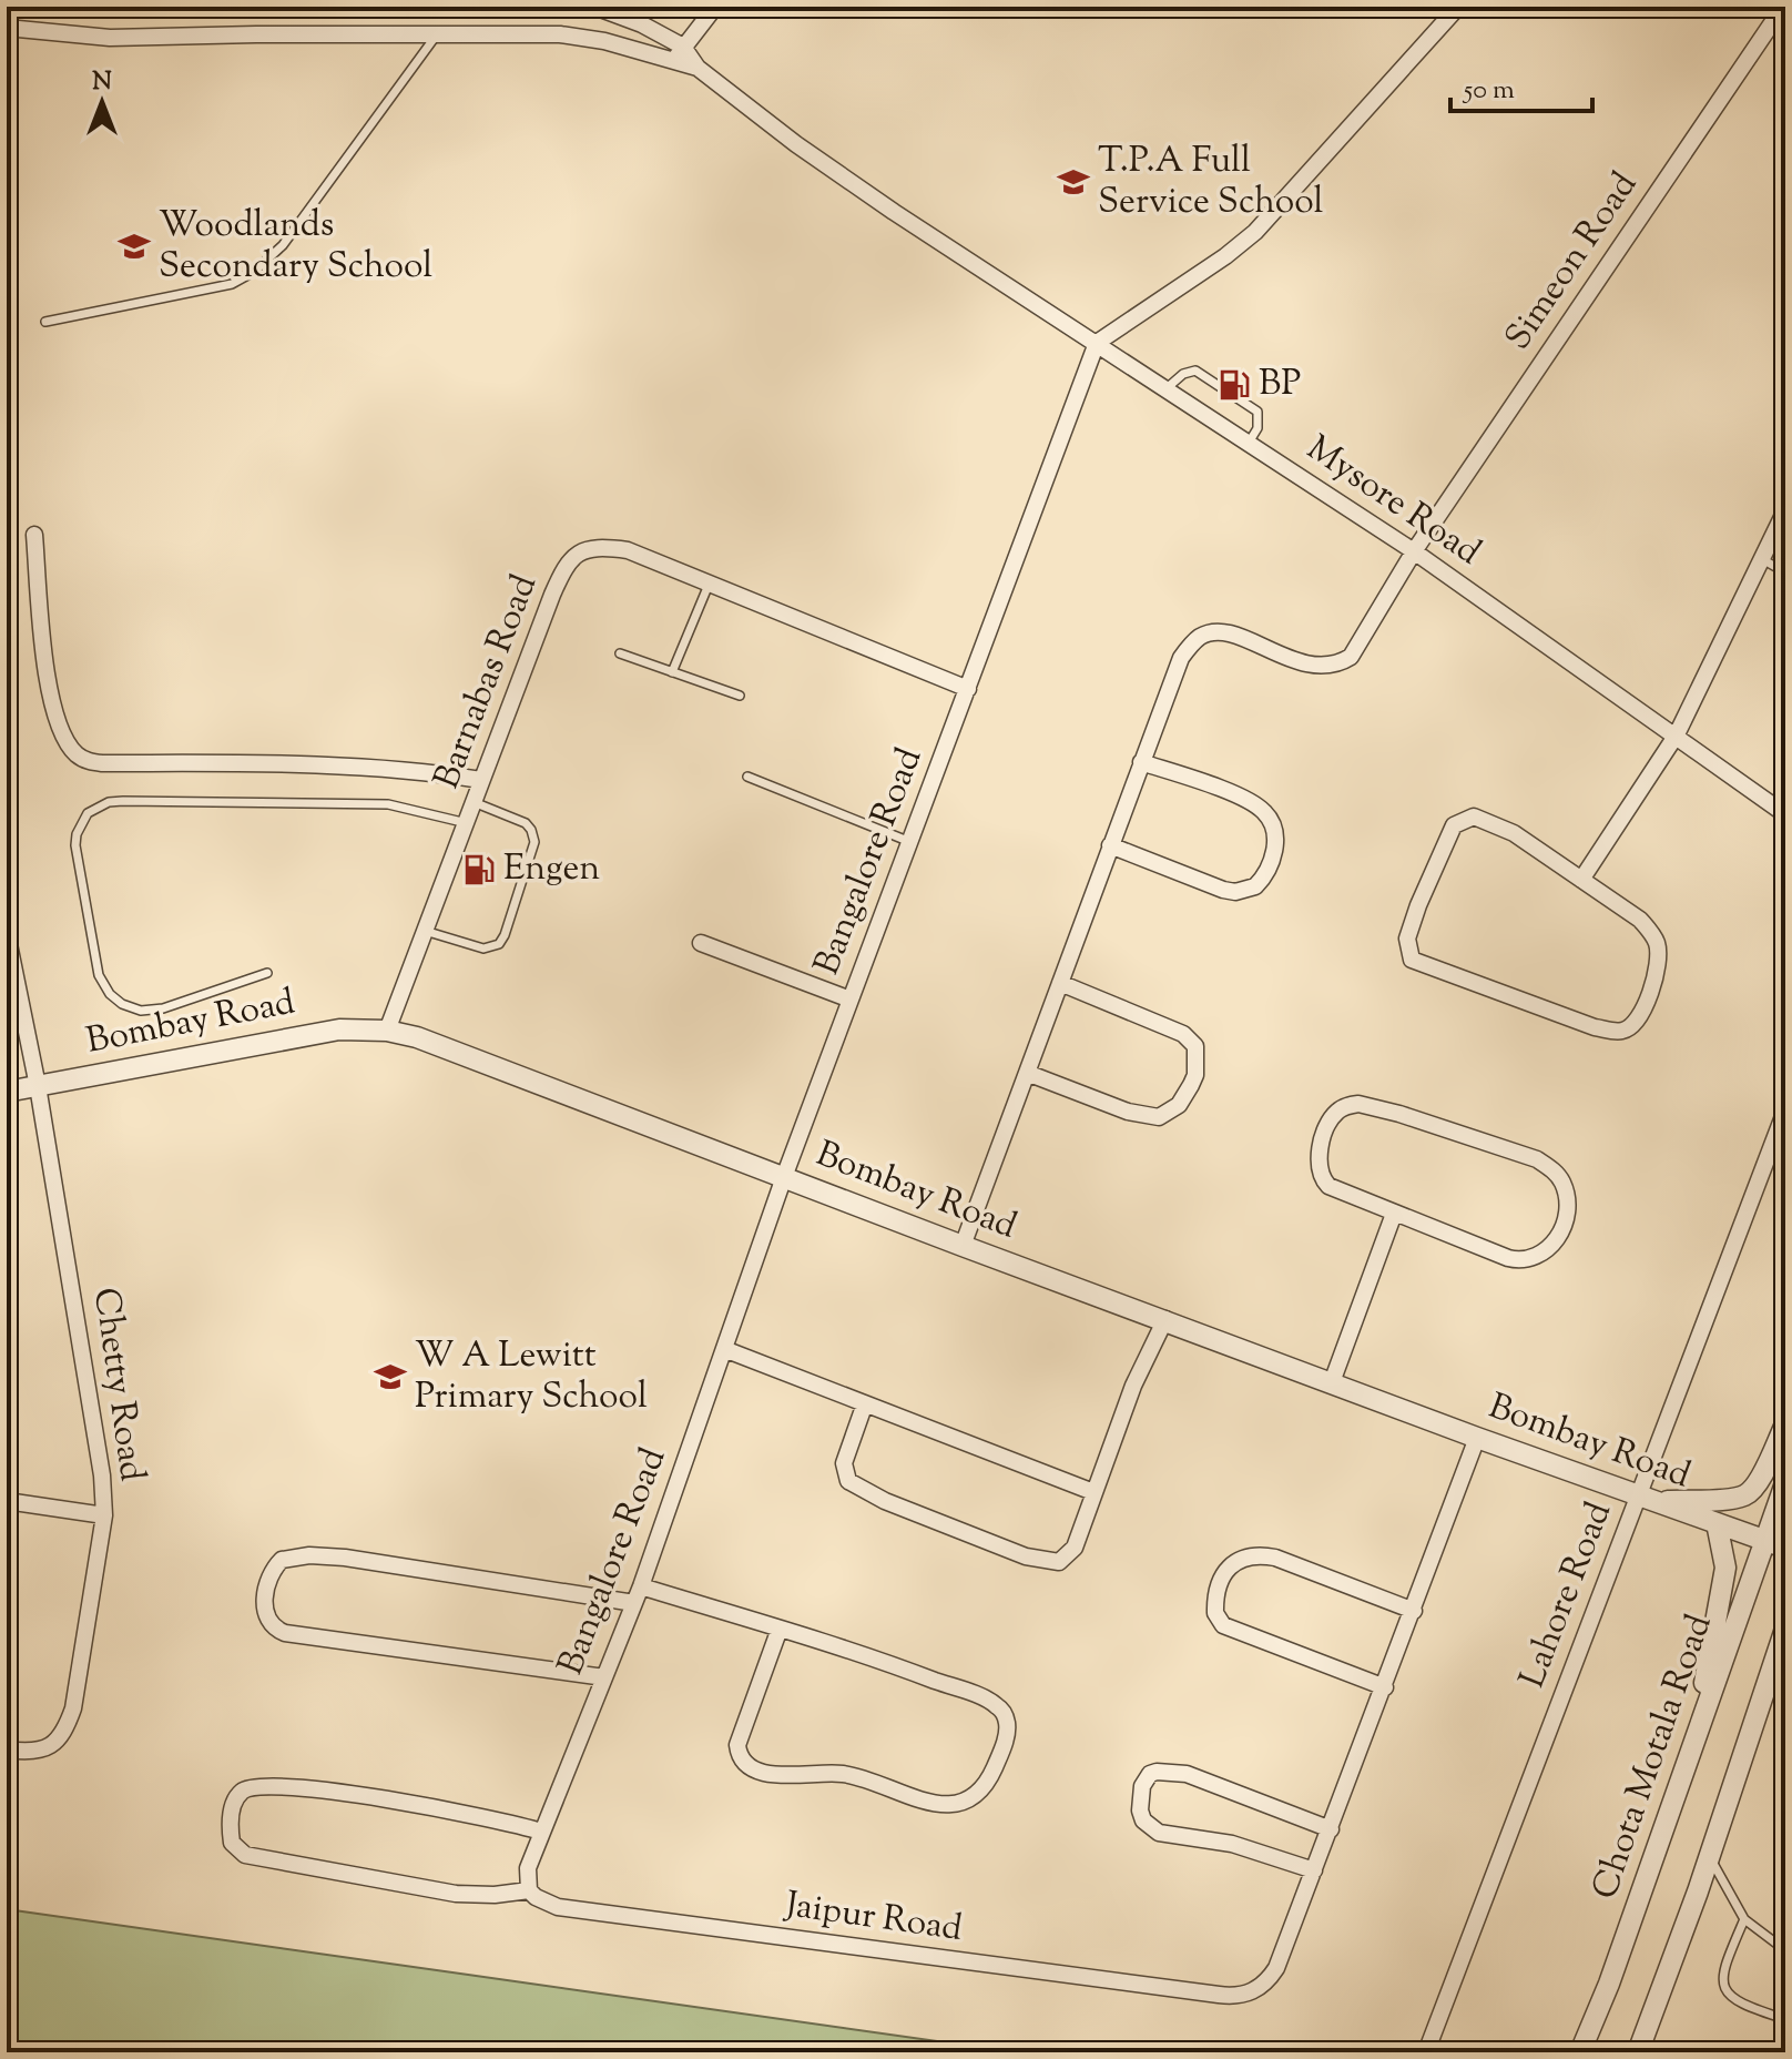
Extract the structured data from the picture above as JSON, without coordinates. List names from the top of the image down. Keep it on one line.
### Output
{"streets":{"street":["Simeon Road","Mysore Road","Barnabas Road","Bangalore Road","Bombay Road","Chetty Road","Lahore Road","Chota Motala Road","Jaipur Road"]},"crossings":[["Simeon Road","Mysore Road"],["Mysore Road","Bangalore Road"],["Barnabas Road","Bangalore Road"],["Barnabas Road","Bombay Road"],["Bangalore Road","Bombay Road"],["Bangalore Road","Jaipur Road"],["Bombay Road","Chetty Road"],["Bombay Road","Lahore Road"],["Bombay Road","Chota Motala Road"]],"places":{"school or university":["T.P.A Full Service School","Woodlands Secondary School","W A Lewitt Primary School"],"fuel station":["BP","Engen"]},"scale_bar":"50 m","north":"top"}
